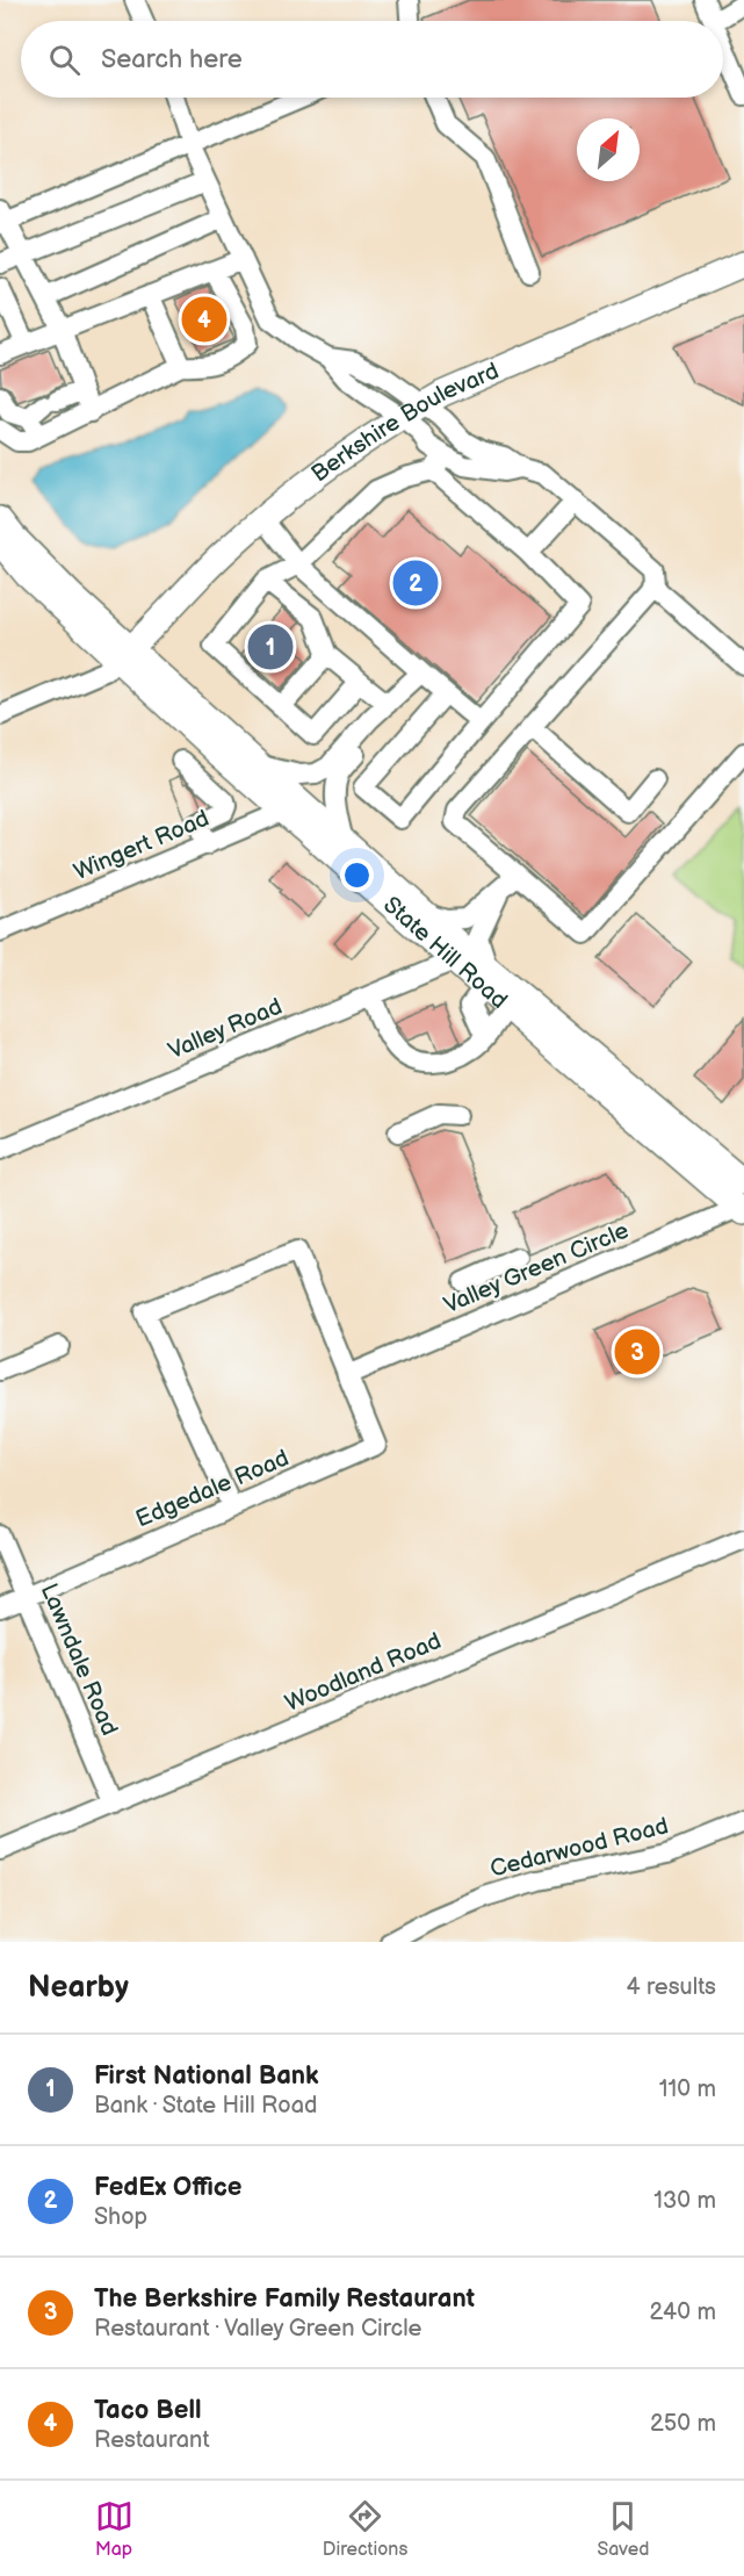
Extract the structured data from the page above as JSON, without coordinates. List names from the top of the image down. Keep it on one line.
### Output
{"streets":{"main road":["Berkshire Boulevard","State Hill Road"],"street":["Wingert Road","Valley Road","Valley Green Circle","Edgedale Road","Lawndale Road","Woodland Road","Cedarwood Road"]},"crossings":[["Berkshire Boulevard","State Hill Road"],["Wingert Road","State Hill Road"],["State Hill Road","Valley Road"],["State Hill Road","Valley Green Circle"],["Valley Green Circle","Edgedale Road"],["Edgedale Road","Lawndale Road"],["Lawndale Road","Woodland Road"]],"north":"top right","page":{"search":"Search here","pins":["4","2","1","3"],"heading":["Nearby","4 results"],"list":[{"mark":"1","name":"First National Bank","note":"Bank · State Hill Road","value":"110 m"},{"mark":"2","name":"FedEx Office","note":"Shop","value":"130 m"},{"mark":"3","name":"The Berkshire Family Restaurant","note":"Restaurant · Valley Green Circle","value":"240 m"},{"mark":"4","name":"Taco Bell","note":"Restaurant","value":"250 m"}],"nav":["Map","Directions","Saved"]}}
